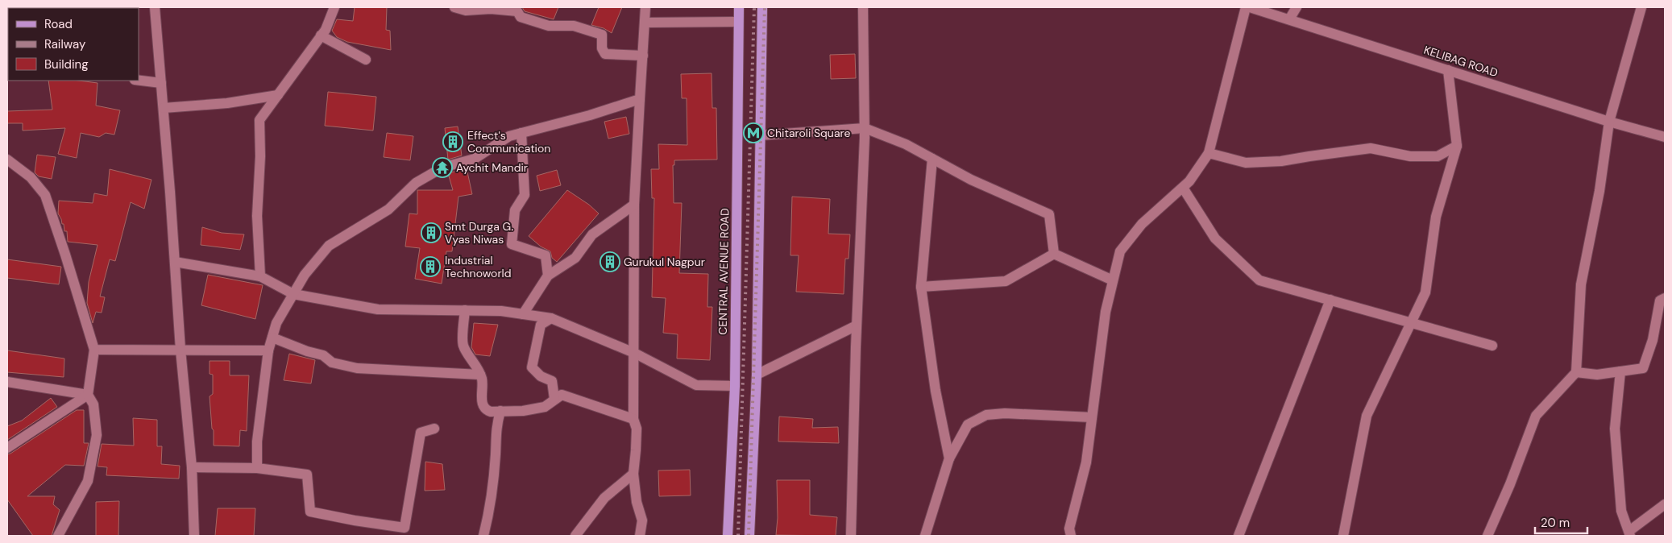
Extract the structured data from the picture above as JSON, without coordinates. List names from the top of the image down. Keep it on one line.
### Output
{"streets":{"main road":["CENTRAL AVENUE ROAD"],"street":["KELIBAG ROAD"]},"places":{"metro station":["Chitaroli Square"],"building":["Effect's Communication","Smt Durga G. Vyas Niwas","Gurukul Nagpur","Industrial Technoworld"],"temple":["Aychit Mandir"]},"legend":["Road","Railway","Building"],"scale_bar":"20 m"}
